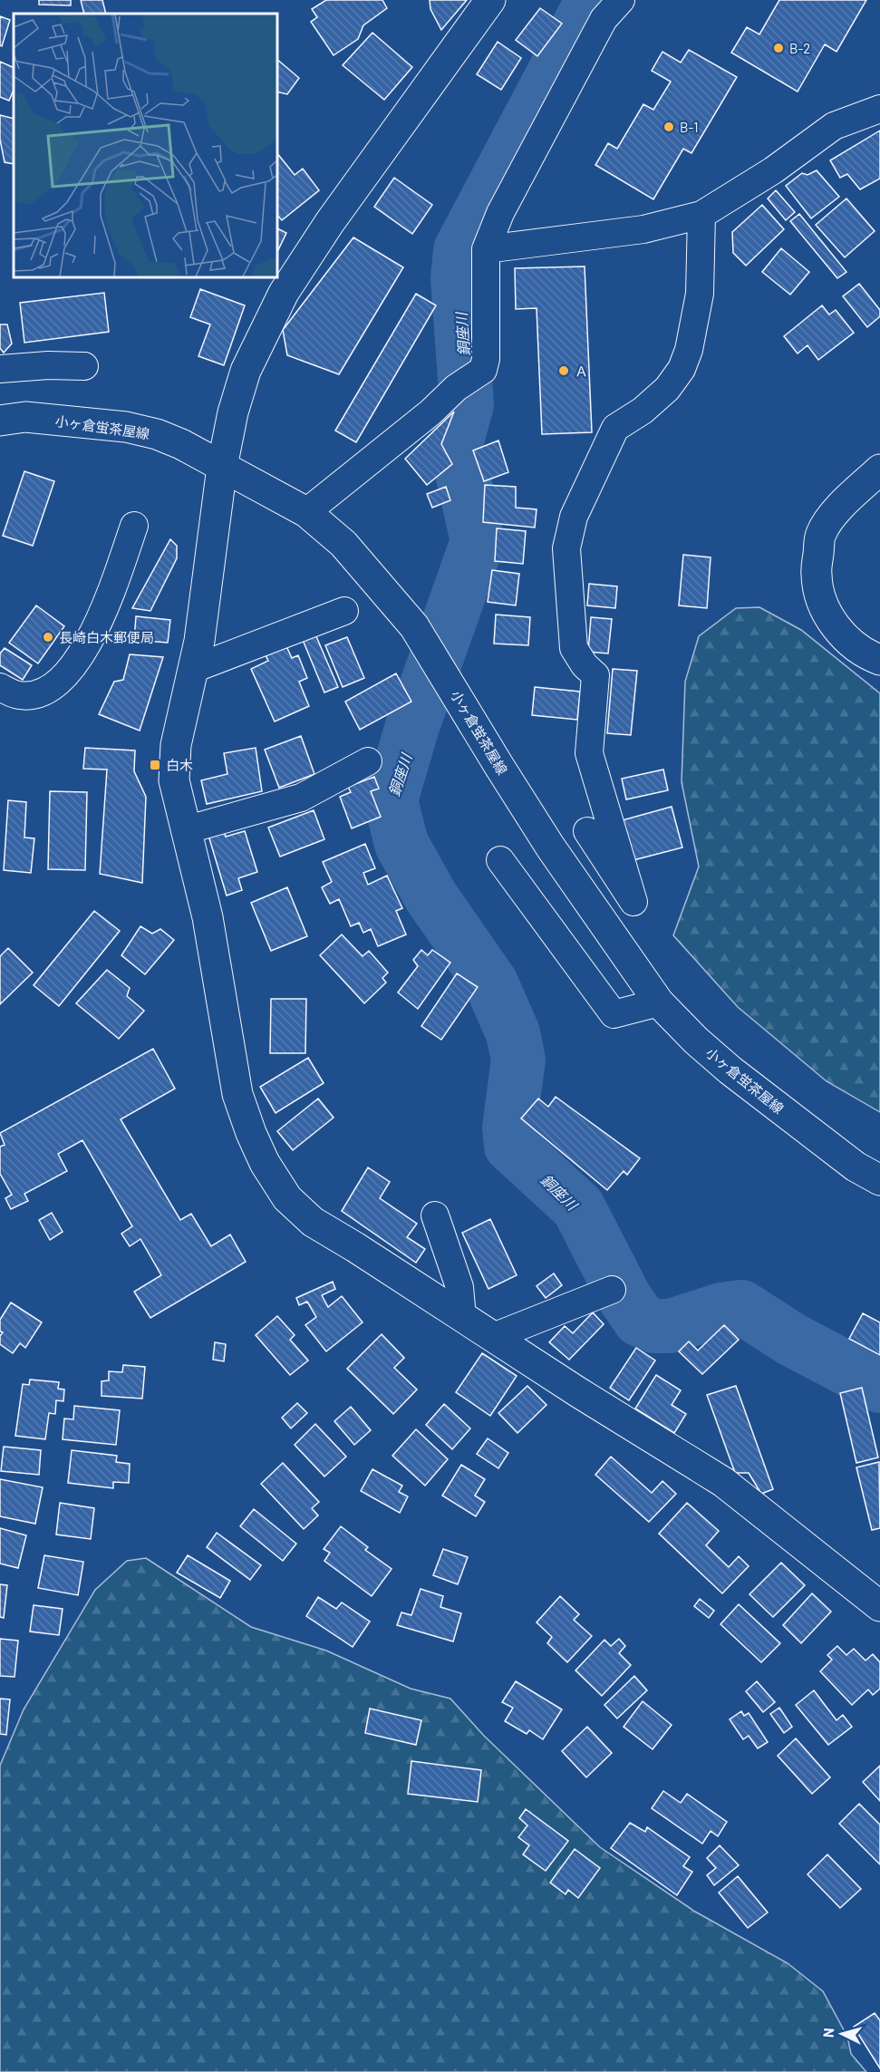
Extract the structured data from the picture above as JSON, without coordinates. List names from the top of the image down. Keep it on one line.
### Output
{"streets":{"street":["小ヶ倉蛍茶屋線"]},"water":["銅座川"],"places":{"other":["B-2","B-1","Ａ","長崎白木郵便局"],"transit":["白木"]},"north":"left"}
